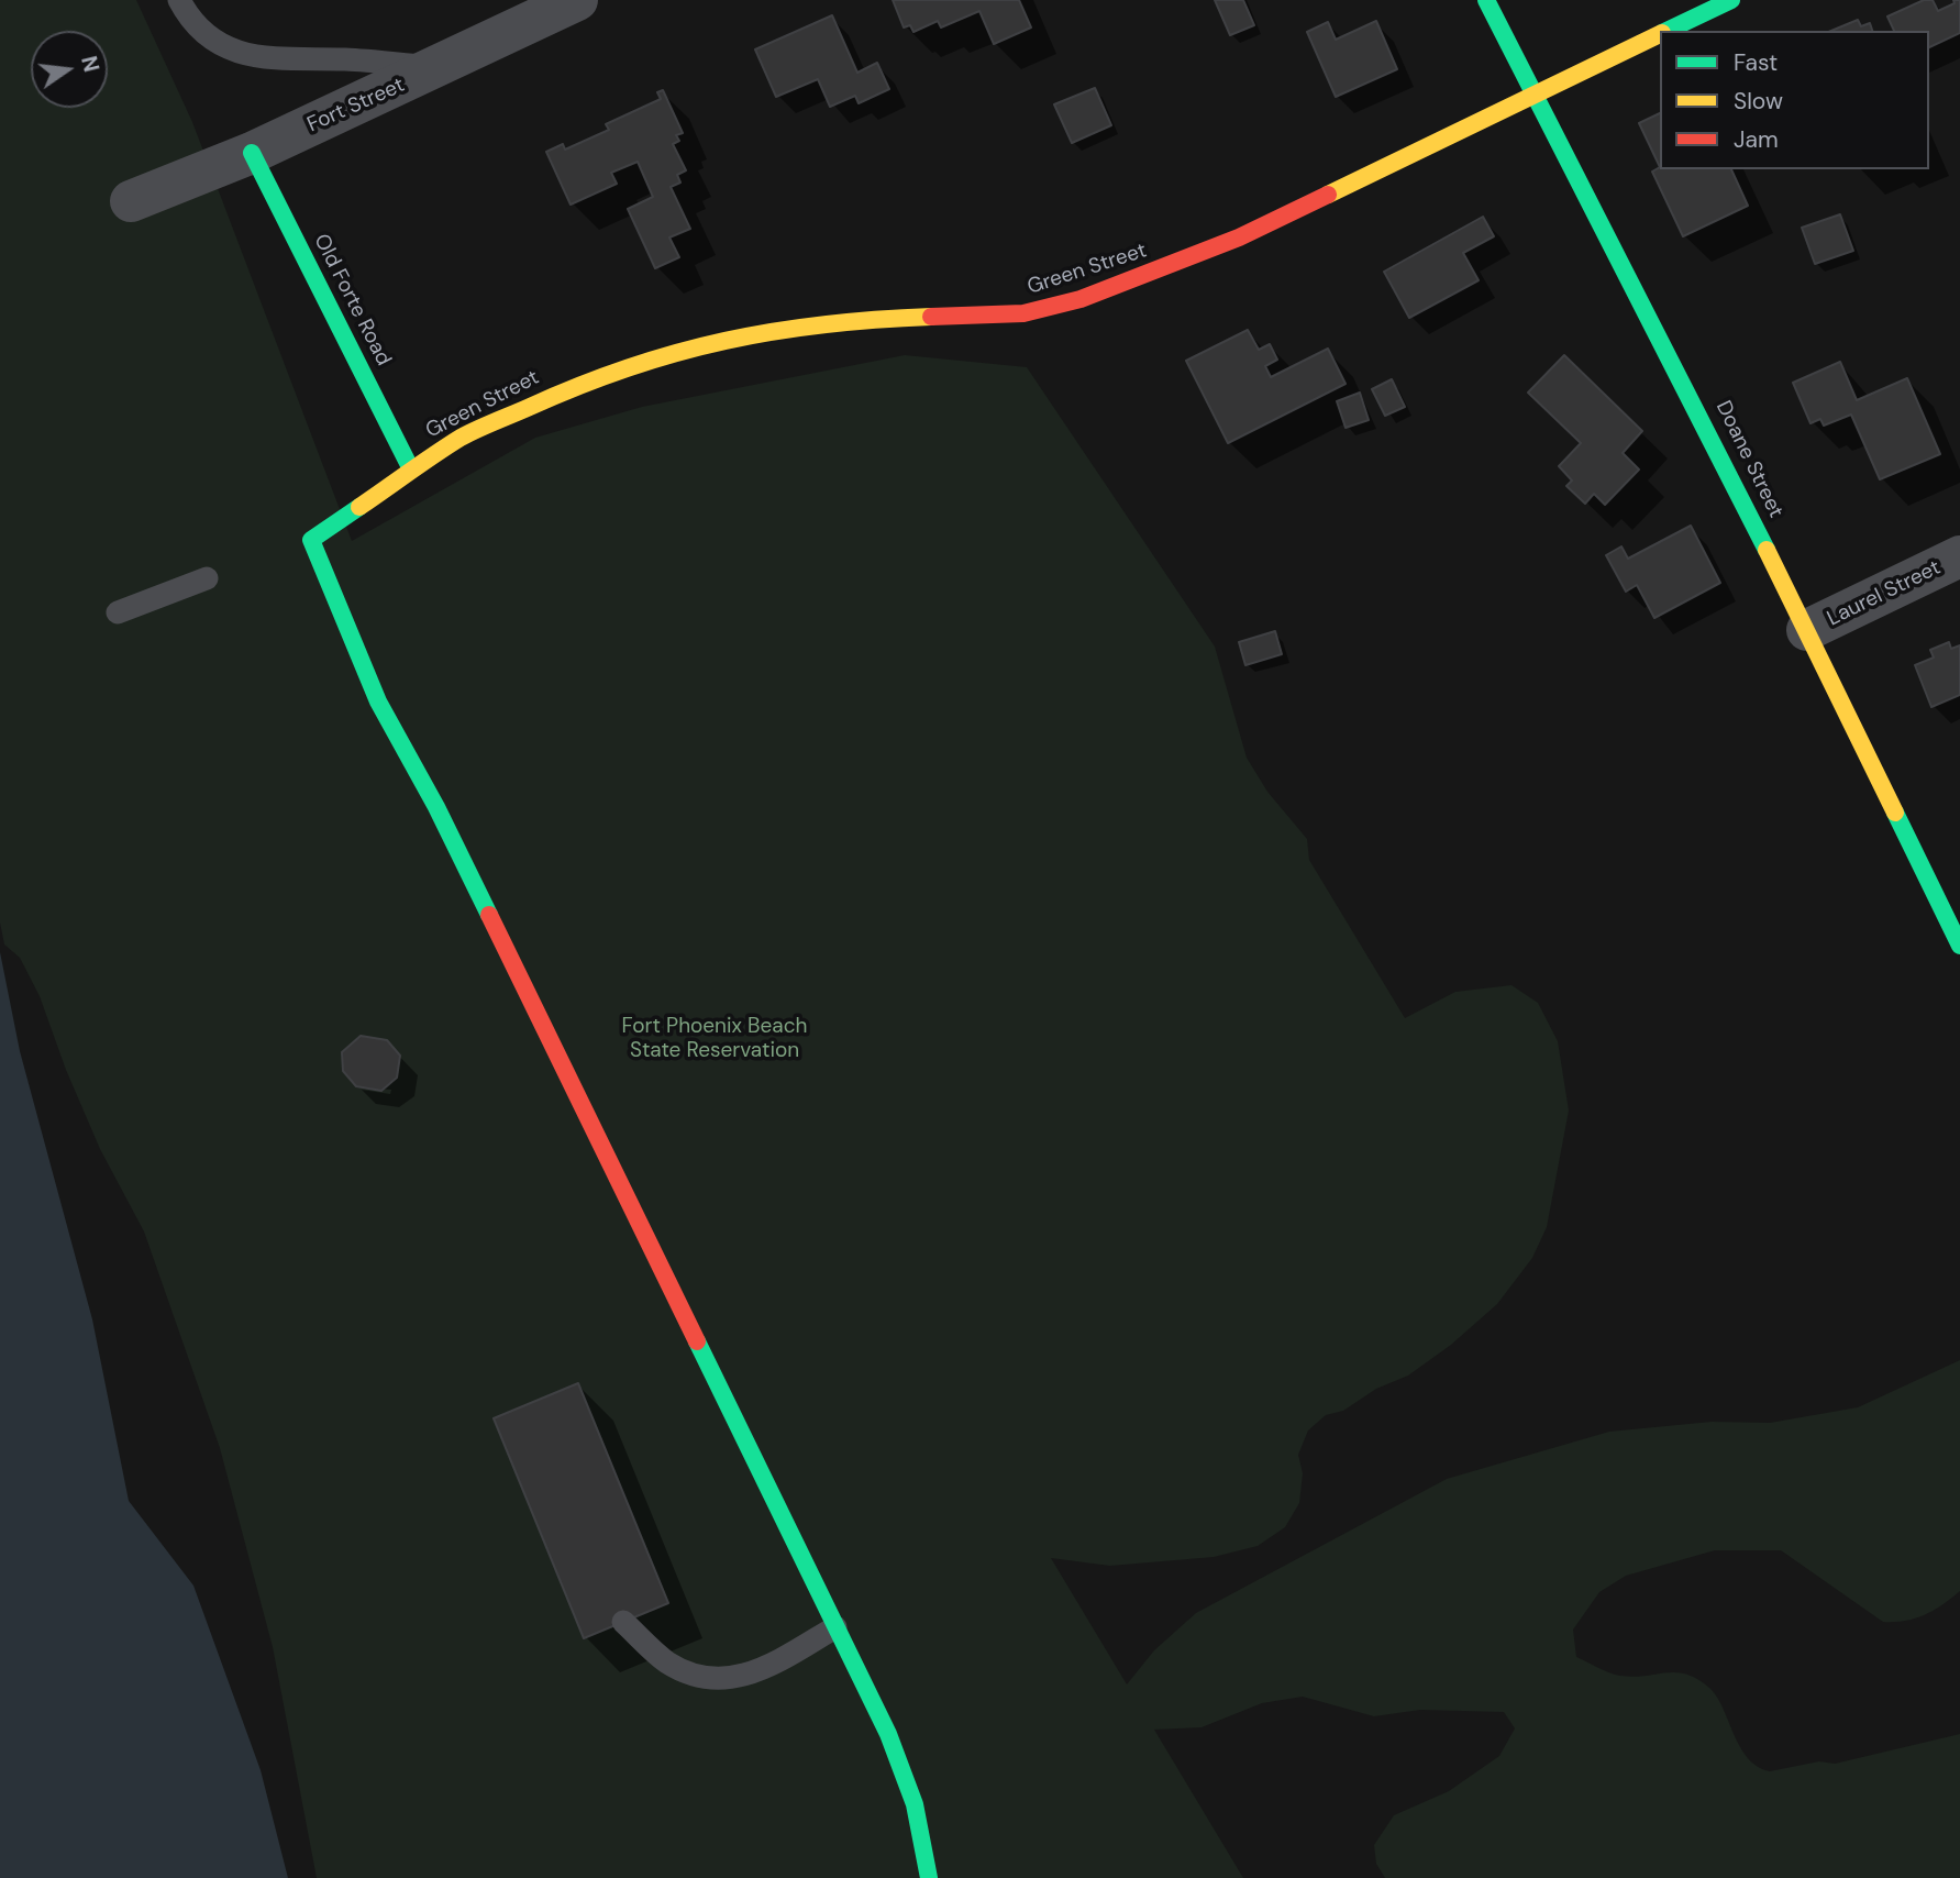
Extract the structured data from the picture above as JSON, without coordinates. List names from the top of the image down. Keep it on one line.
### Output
{"streets":{"street":["Fort Street","Green Street","Old Forte Road","Doane Street","Laurel Street"]},"crossings":[["Fort Street","Old Forte Road"],["Green Street","Old Forte Road"],["Green Street","Doane Street"],["Doane Street","Laurel Street"]],"parks":["Fort Phoenix Beach State Reservation"],"legend":["Fast","Slow","Jam"],"north":"right"}
